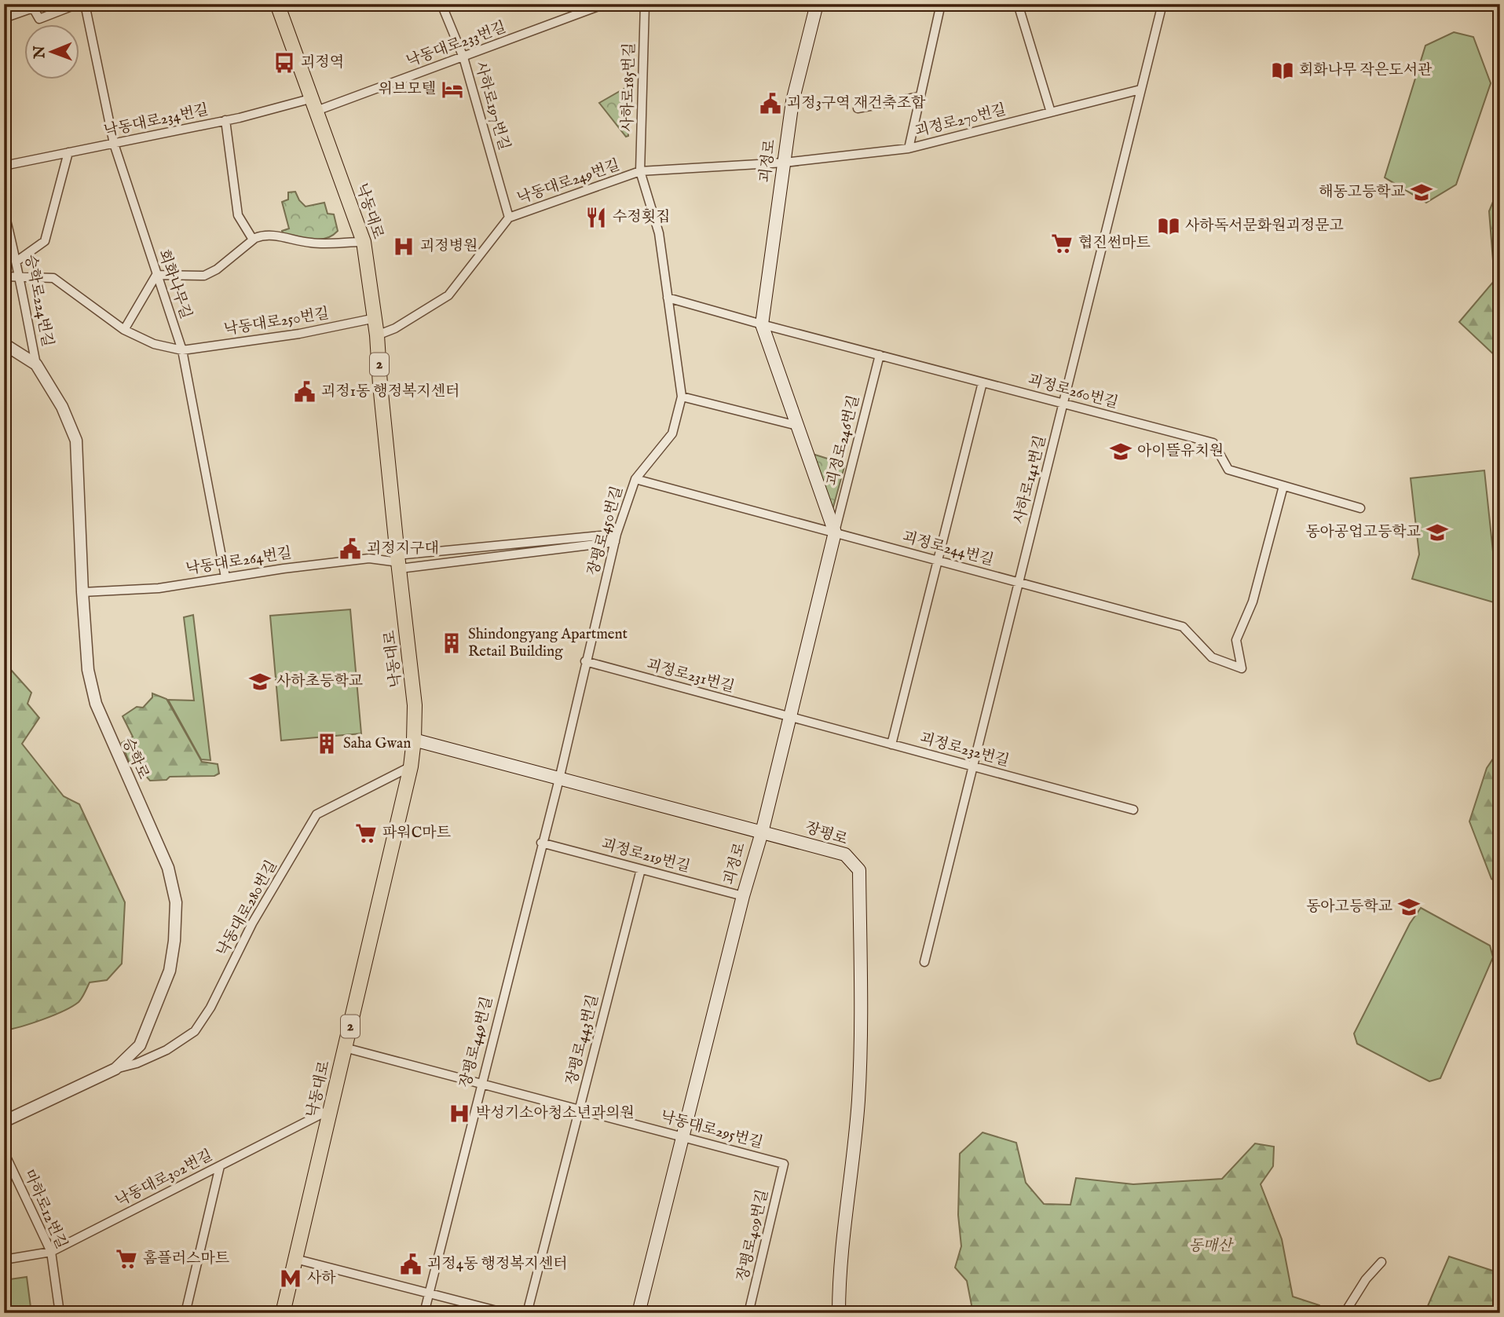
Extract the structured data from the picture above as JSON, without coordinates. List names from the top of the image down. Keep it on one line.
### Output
{"streets":{"main road":["괴정로","낙동대로","2","장평로"],"street":["낙동대로233번길","사하로185번길","사하로197번길","낙동대로234번길","괴정로270번길","낙동대로249번길","회화나무길","승학로224번길","낙동대로250번길","괴정로260번길","괴정로246번길","사하로141번길","장평로450번길","괴정로244번길","낙동대로264번길","괴정로231번길","괴정로232번길","승학로","괴정로219번길","낙동대로280번길","장평로443번길","장평로449번길","낙동대로295번길","낙동대로302번길","마하로12번길","장평로409번길"]},"crossings":[["낙동대로233번길","사하로197번길"],["낙동대로233번길","낙동대로234번길"],["낙동대로233번길","낙동대로"],["사하로185번길","낙동대로249번길"],["사하로185번길","장평로450번길"],["사하로197번길","낙동대로249번길"],["낙동대로234번길","낙동대로"],["낙동대로234번길","회화나무길"],["괴정로270번길","괴정로"],["괴정로270번길","낙동대로249번길"],["괴정로270번길","사하로141번길"],["괴정로","낙동대로249번길"],["괴정로","괴정로260번길"],["괴정로","괴정로246번길"],["괴정로","괴정로244번길"],["괴정로","괴정로231번길"],["괴정로","괴정로232번길"],["괴정로","장평로"],["괴정로","괴정로219번길"],["괴정로","낙동대로295번길"],["낙동대로249번길","낙동대로"],["낙동대로249번길","장평로450번길"],["낙동대로","낙동대로250번길"],["낙동대로","낙동대로264번길"],["낙동대로","장평로"],["낙동대로","낙동대로280번길"],["낙동대로","낙동대로295번길"],["낙동대로","낙동대로302번길"],["회화나무길","낙동대로250번길"],["회화나무길","낙동대로264번길"],["승학로224번길","승학로"],["괴정로260번길","괴정로246번길"],["괴정로260번길","사하로141번길"],["괴정로260번길","괴정로244번길"],["괴정로246번길","괴정로244번길"],["사하로141번길","괴정로244번길"],["사하로141번길","괴정로232번길"],["장평로450번길","괴정로244번길"],["장평로450번길","괴정로231번길"],["장평로450번길","장평로"],["장평로450번길","장평로449번길"],["낙동대로264번길","승학로"],["괴정로231번길","괴정로232번길"],["승학로","낙동대로280번길"],["장평로","장평로449번길"],["괴정로219번길","장평로443번길"],["괴정로219번길","장평로449번길"],["장평로443번길","낙동대로295번길"],["장평로449번길","낙동대로295번길"],["낙동대로295번길","장평로409번길"],["낙동대로302번길","마하로12번길"]],"parks":["동매산"],"places":{"bus stop":["괴정역"],"library":["회화나무 작은도서관","사하독서문화원괴정문고"],"hotel":["위브모텔"],"public building":["괴정3구역 재건축조합","괴정1동 행정복지센터","괴정지구대","괴정4동 행정복지센터"],"school or university":["해동고등학교","아이뜰유치원","동아공업고등학교","사하초등학교","동아고등학교"],"restaurant":["수정횟집"],"supermarket":["협진썬마트","파워C마트","홈플러스마트"],"hospital":["괴정병원","박성기소아청소년과의원"],"building":["Shindongyang Apartment Retail Building","Saha Gwan"],"metro station":["사하"]},"north":"left"}
